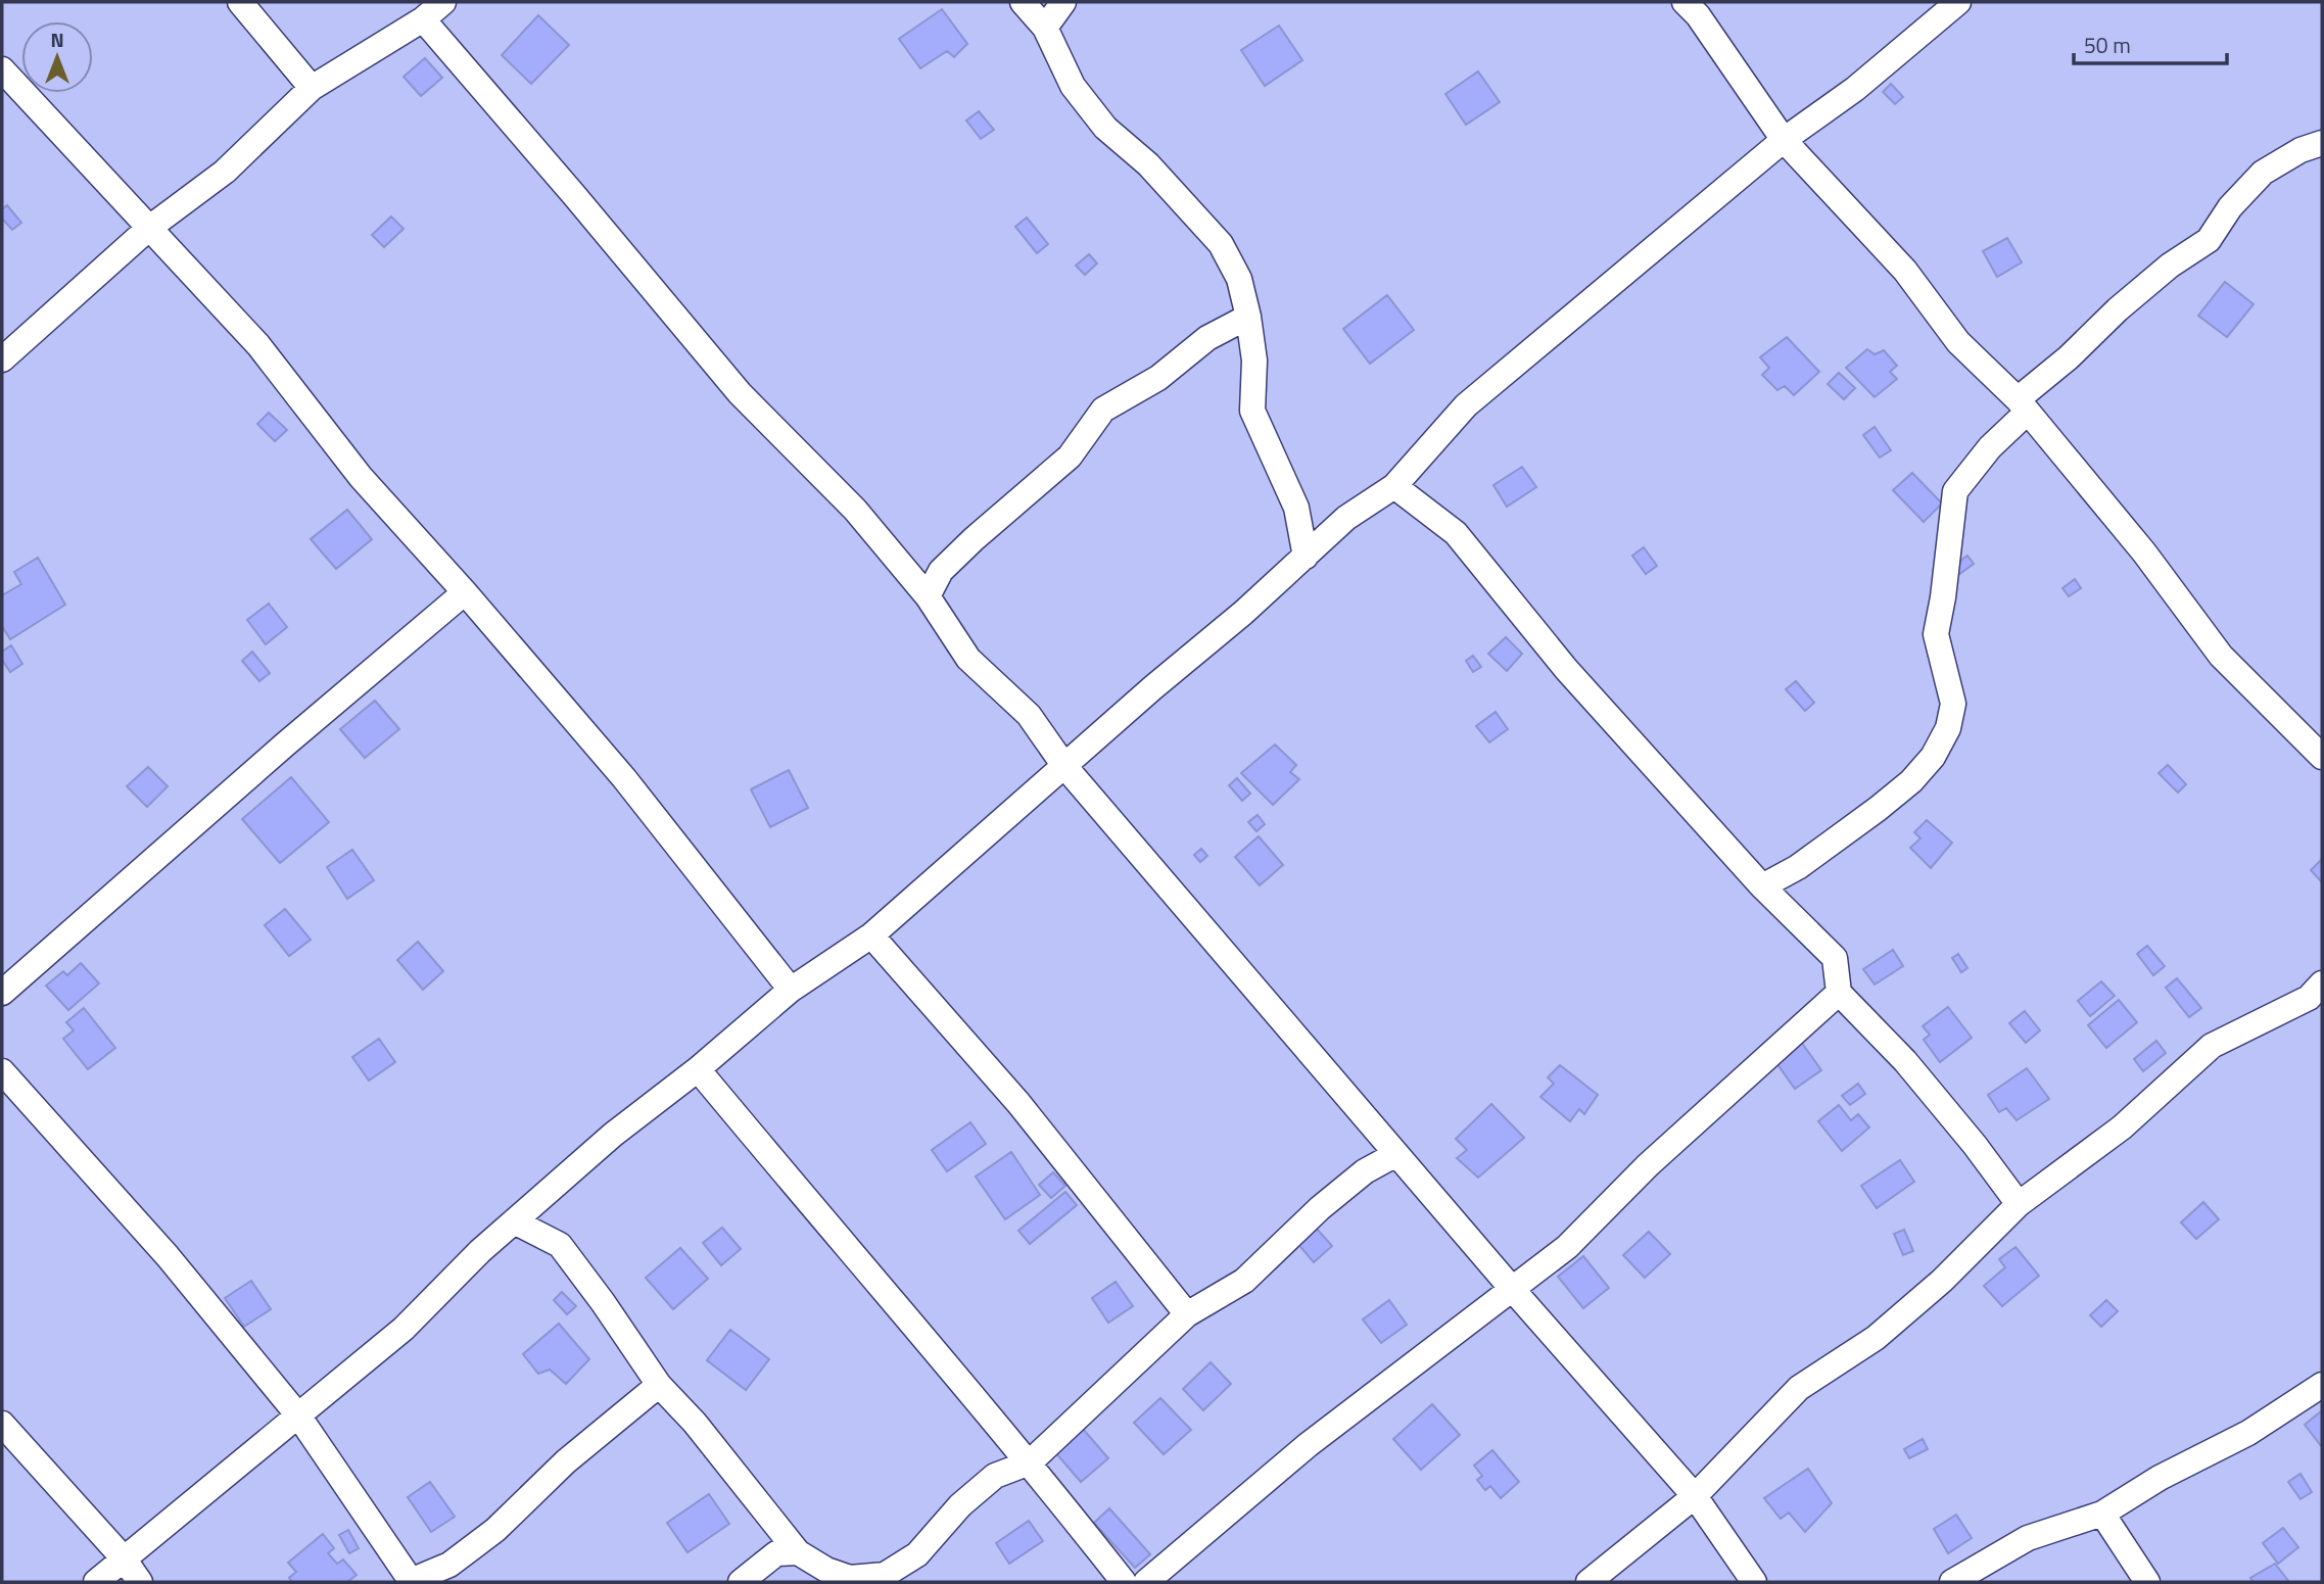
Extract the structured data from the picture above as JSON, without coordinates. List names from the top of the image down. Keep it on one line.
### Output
{"scale_bar":"50 m","north":"top"}
